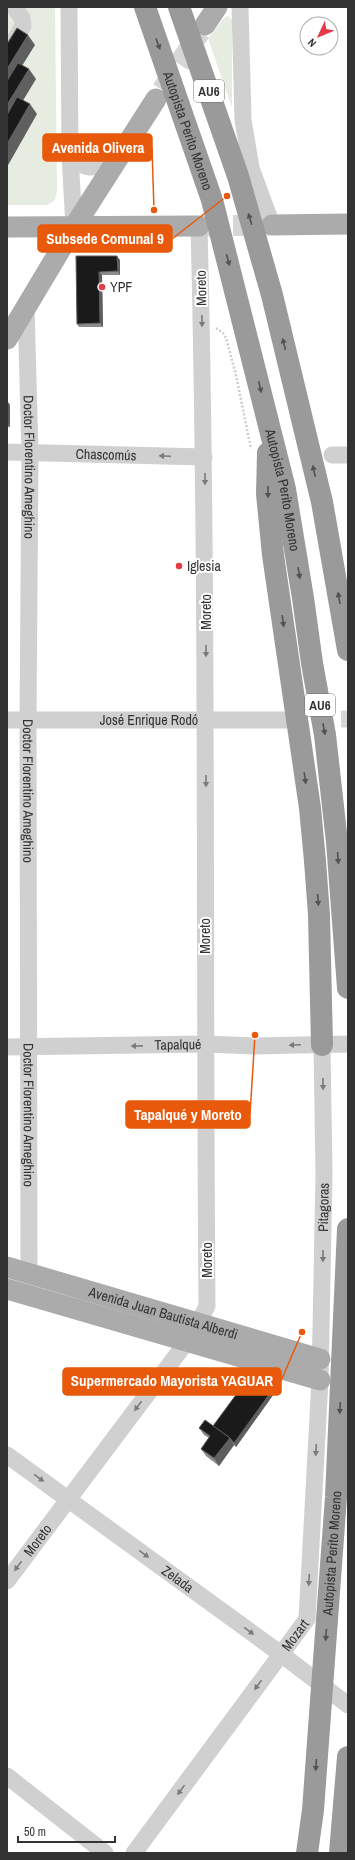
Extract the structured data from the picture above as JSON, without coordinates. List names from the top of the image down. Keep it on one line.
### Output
{"streets":{"highway":["AU6","Autopista Perito Moreno"],"main road":["Avenida Juan Bautista Alberdi"],"street":["Moreto","Chascomús","Doctor Florentino Ameghino","José Enrique Rodó","Tapalqué","Pitagoras","Zelada","Mozart"]},"crossings":[["Moreto","Chascomús"],["Moreto","José Enrique Rodó"],["Moreto","Tapalqué"],["Moreto","Avenida Juan Bautista Alberdi"],["Moreto","Zelada"],["Chascomús","Doctor Florentino Ameghino"],["Doctor Florentino Ameghino","José Enrique Rodó"],["Doctor Florentino Ameghino","Tapalqué"],["Doctor Florentino Ameghino","Avenida Juan Bautista Alberdi"],["Tapalqué","Pitagoras"],["Pitagoras","Avenida Juan Bautista Alberdi"],["Pitagoras","Mozart"],["Avenida Juan Bautista Alberdi","Mozart"],["Zelada","Mozart"]],"one_way":["Moreto","Chascomús","Tapalqué","Pitagoras","Zelada","Mozart"],"places":["Subsede Comunal 9","Avenida Olivera","YPF","Iglesia","Tapalqué y Moreto","Supermercado Mayorista YAGUAR"],"scale_bar":"50 m","north":"bottom left"}
